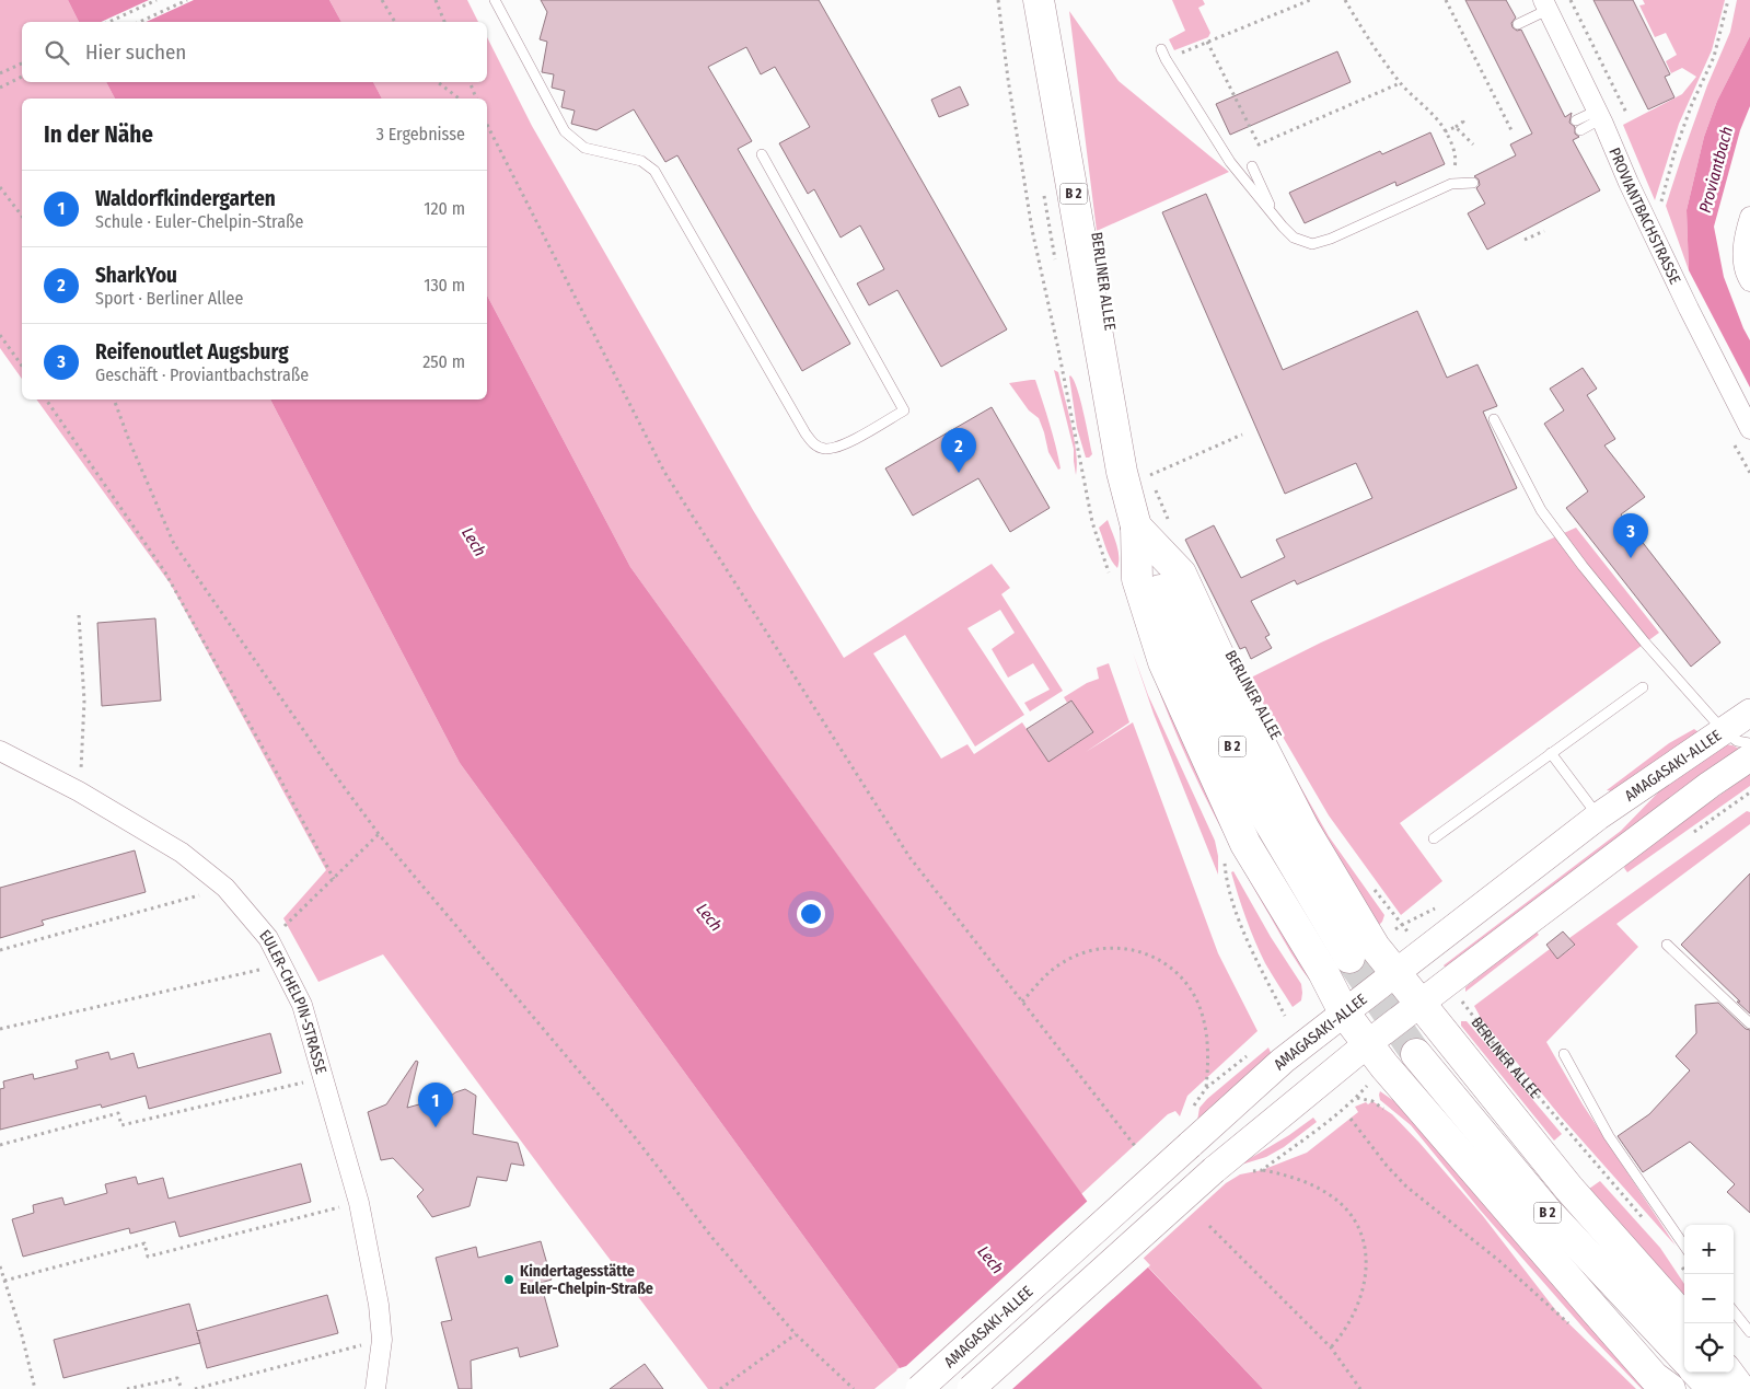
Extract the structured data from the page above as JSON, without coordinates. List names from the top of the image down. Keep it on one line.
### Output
{"streets":{"main road":["B 2","BERLINER ALLEE","AMAGASAKI-ALLEE"],"street":["PROVIANTBACHSTRASSE","EULER-CHELPIN-STRASSE"]},"crossings":[["BERLINER ALLEE","AMAGASAKI-ALLEE"]],"water":["Proviantbach","Lech"],"places":["Kindertagesstätte Euler-Chelpin-Straße"],"page":{"search":"Hier suchen","heading":["In der Nähe","3 Ergebnisse"],"list":[{"mark":"1","name":"Waldorfkindergarten","note":"Schule · Euler-Chelpin-Straße","value":"120 m"},{"mark":"2","name":"SharkYou","note":"Sport · Berliner Allee","value":"130 m"},{"mark":"3","name":"Reifenoutlet Augsburg","note":"Geschäft · Proviantbachstraße","value":"250 m"}],"pins":["2","3","1"],"map_buttons":["+","−"]}}
